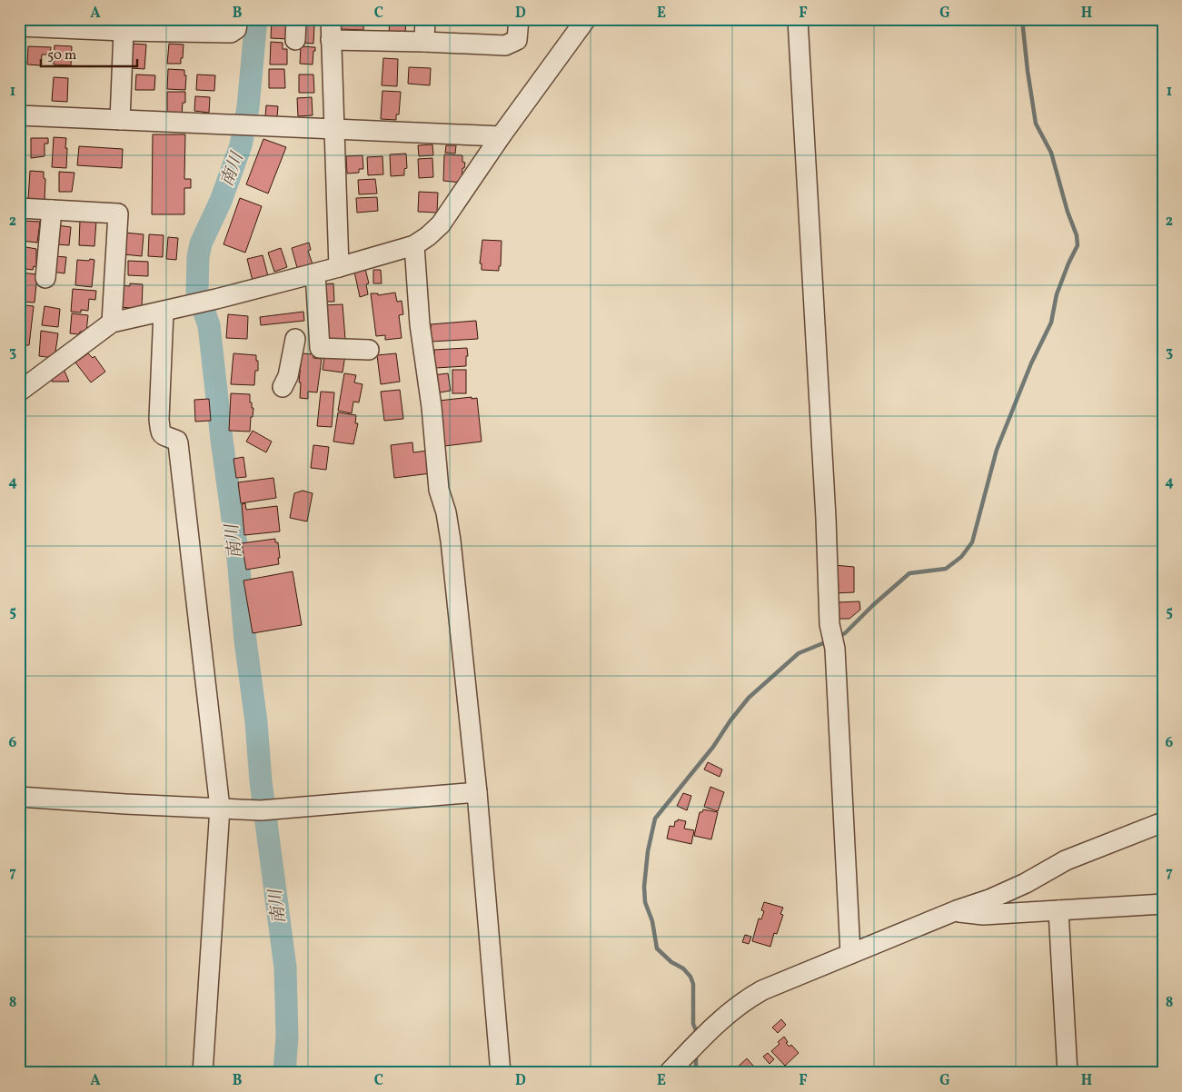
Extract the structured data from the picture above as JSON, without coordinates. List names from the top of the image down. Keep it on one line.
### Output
{"water":["南川"],"scale_bar":"50 m","grid":{"columns":["A","B","C","D","E","F","G","H"],"rows":["1","2","3","4","5","6","7","8"]}}
